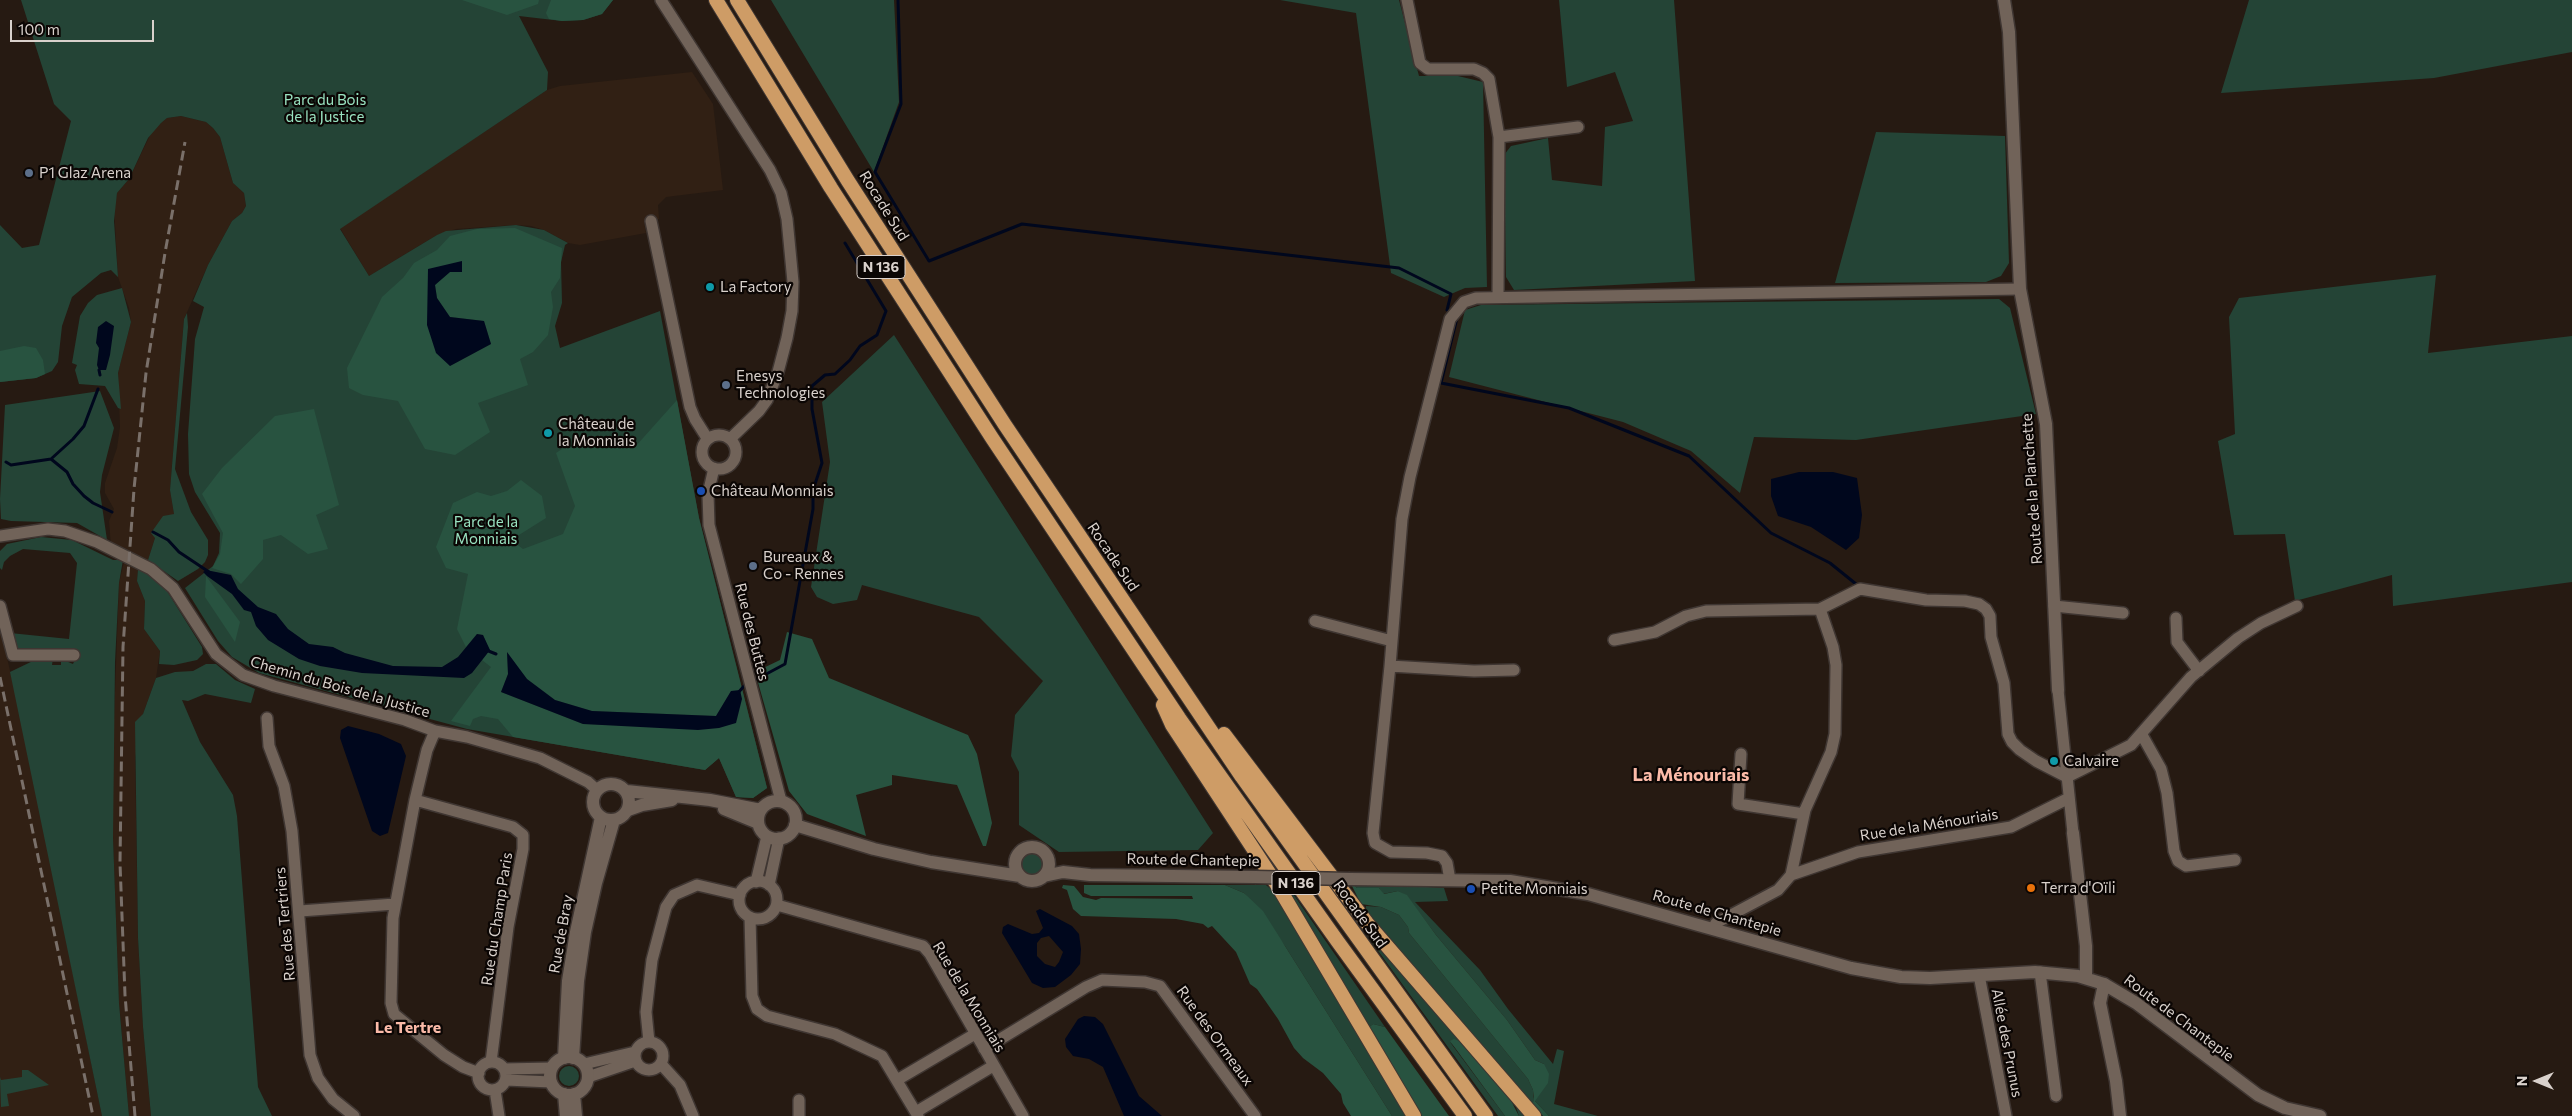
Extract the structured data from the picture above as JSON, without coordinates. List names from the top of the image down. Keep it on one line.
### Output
{"streets":{"highway":["Rocade Sud","N 136"],"street":["Route de la Planchette","Rue des Buttes","Chemin du Bois de la Justice","Rue de la Ménouriais","Route de Chantepie","Rue du Champ Paris","Rue des Tertriers","Rue de Bray","Rue de la Monniais","Rue des Ormeaux","Allée des Prunus"]},"crossings":[["Route de la Planchette","Rue de la Ménouriais"],["Route de la Planchette","Route de Chantepie"],["Chemin du Bois de la Justice","Rue de Bray"],["Rue de la Ménouriais","Route de Chantepie"],["Route de Chantepie","Allée des Prunus"],["Rue de la Monniais","Rue des Ormeaux"]],"districts":["La Ménouriais","Le Tertre"],"parks":["Parc du Bois de la Justice","Parc de la Monniais"],"places":["P1 Glaz Arena","La Factory","Enesys Technologies","Château de la Monniais","Château Monniais","Bureaux & Co - Rennes","Calvaire","Terra d'Oïli","Petite Monniais"],"scale_bar":"100 m","north":"left"}
